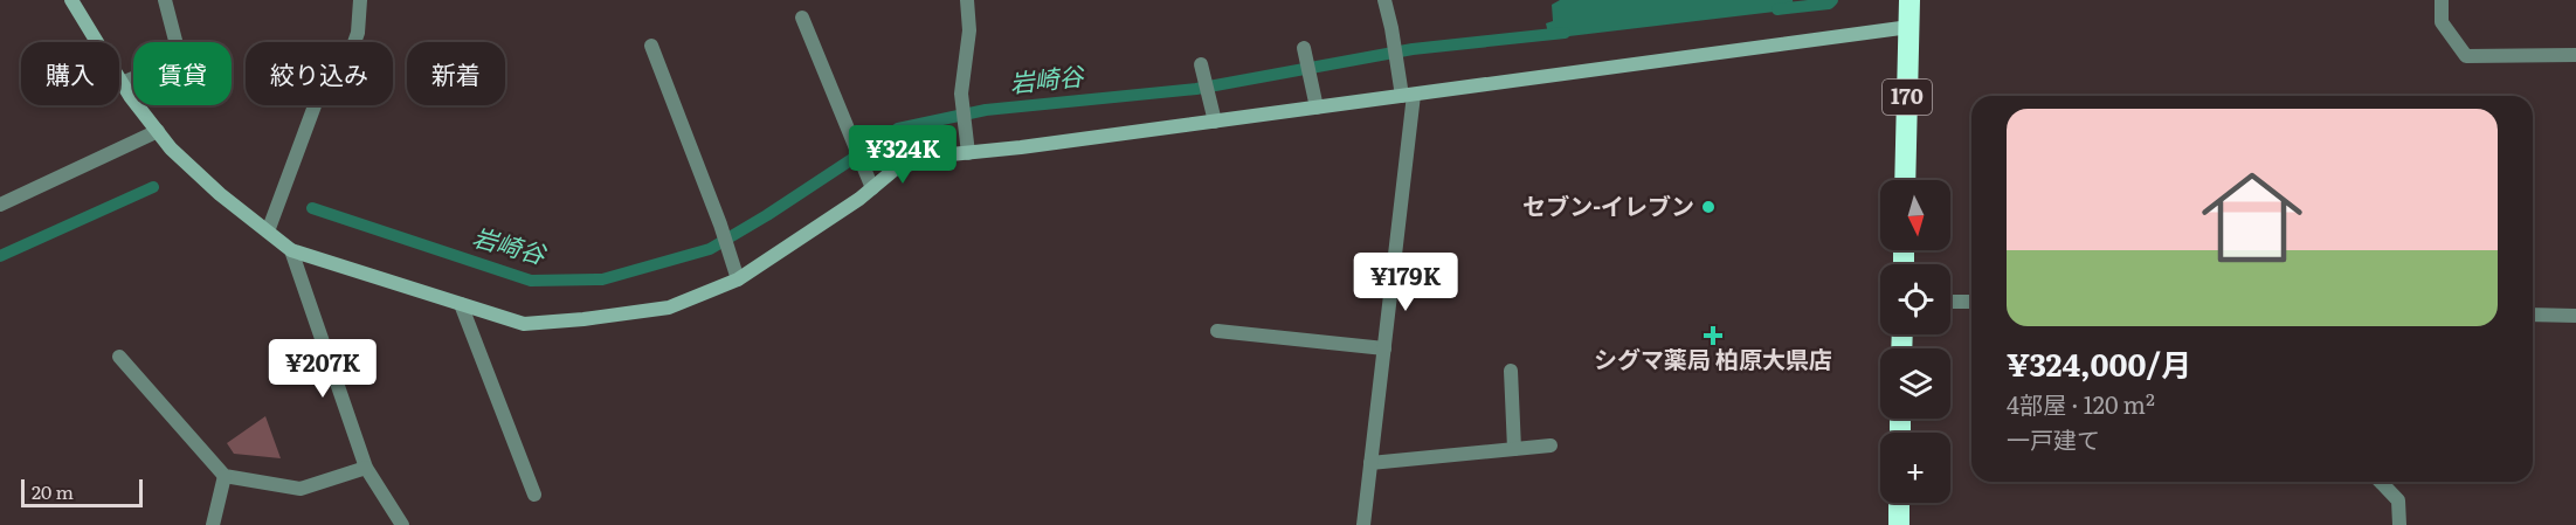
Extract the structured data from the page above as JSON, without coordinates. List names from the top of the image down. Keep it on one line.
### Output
{"streets":{"highway":["170"]},"water":["岩崎谷"],"places":{"other":["セブン-イレブン"],"health":["シグマ薬局 柏原大県店"]},"scale_bar":"20 m","north":"bottom","page":{"chip":["購入","賃貸","絞り込み","新着"],"list":[{"name":"¥324,000/月","note":"4部屋 · 120 m² · 一戸建て"}],"price":["¥324K","¥179K","¥207K"],"map_buttons":"+","scale":"20 m"}}
